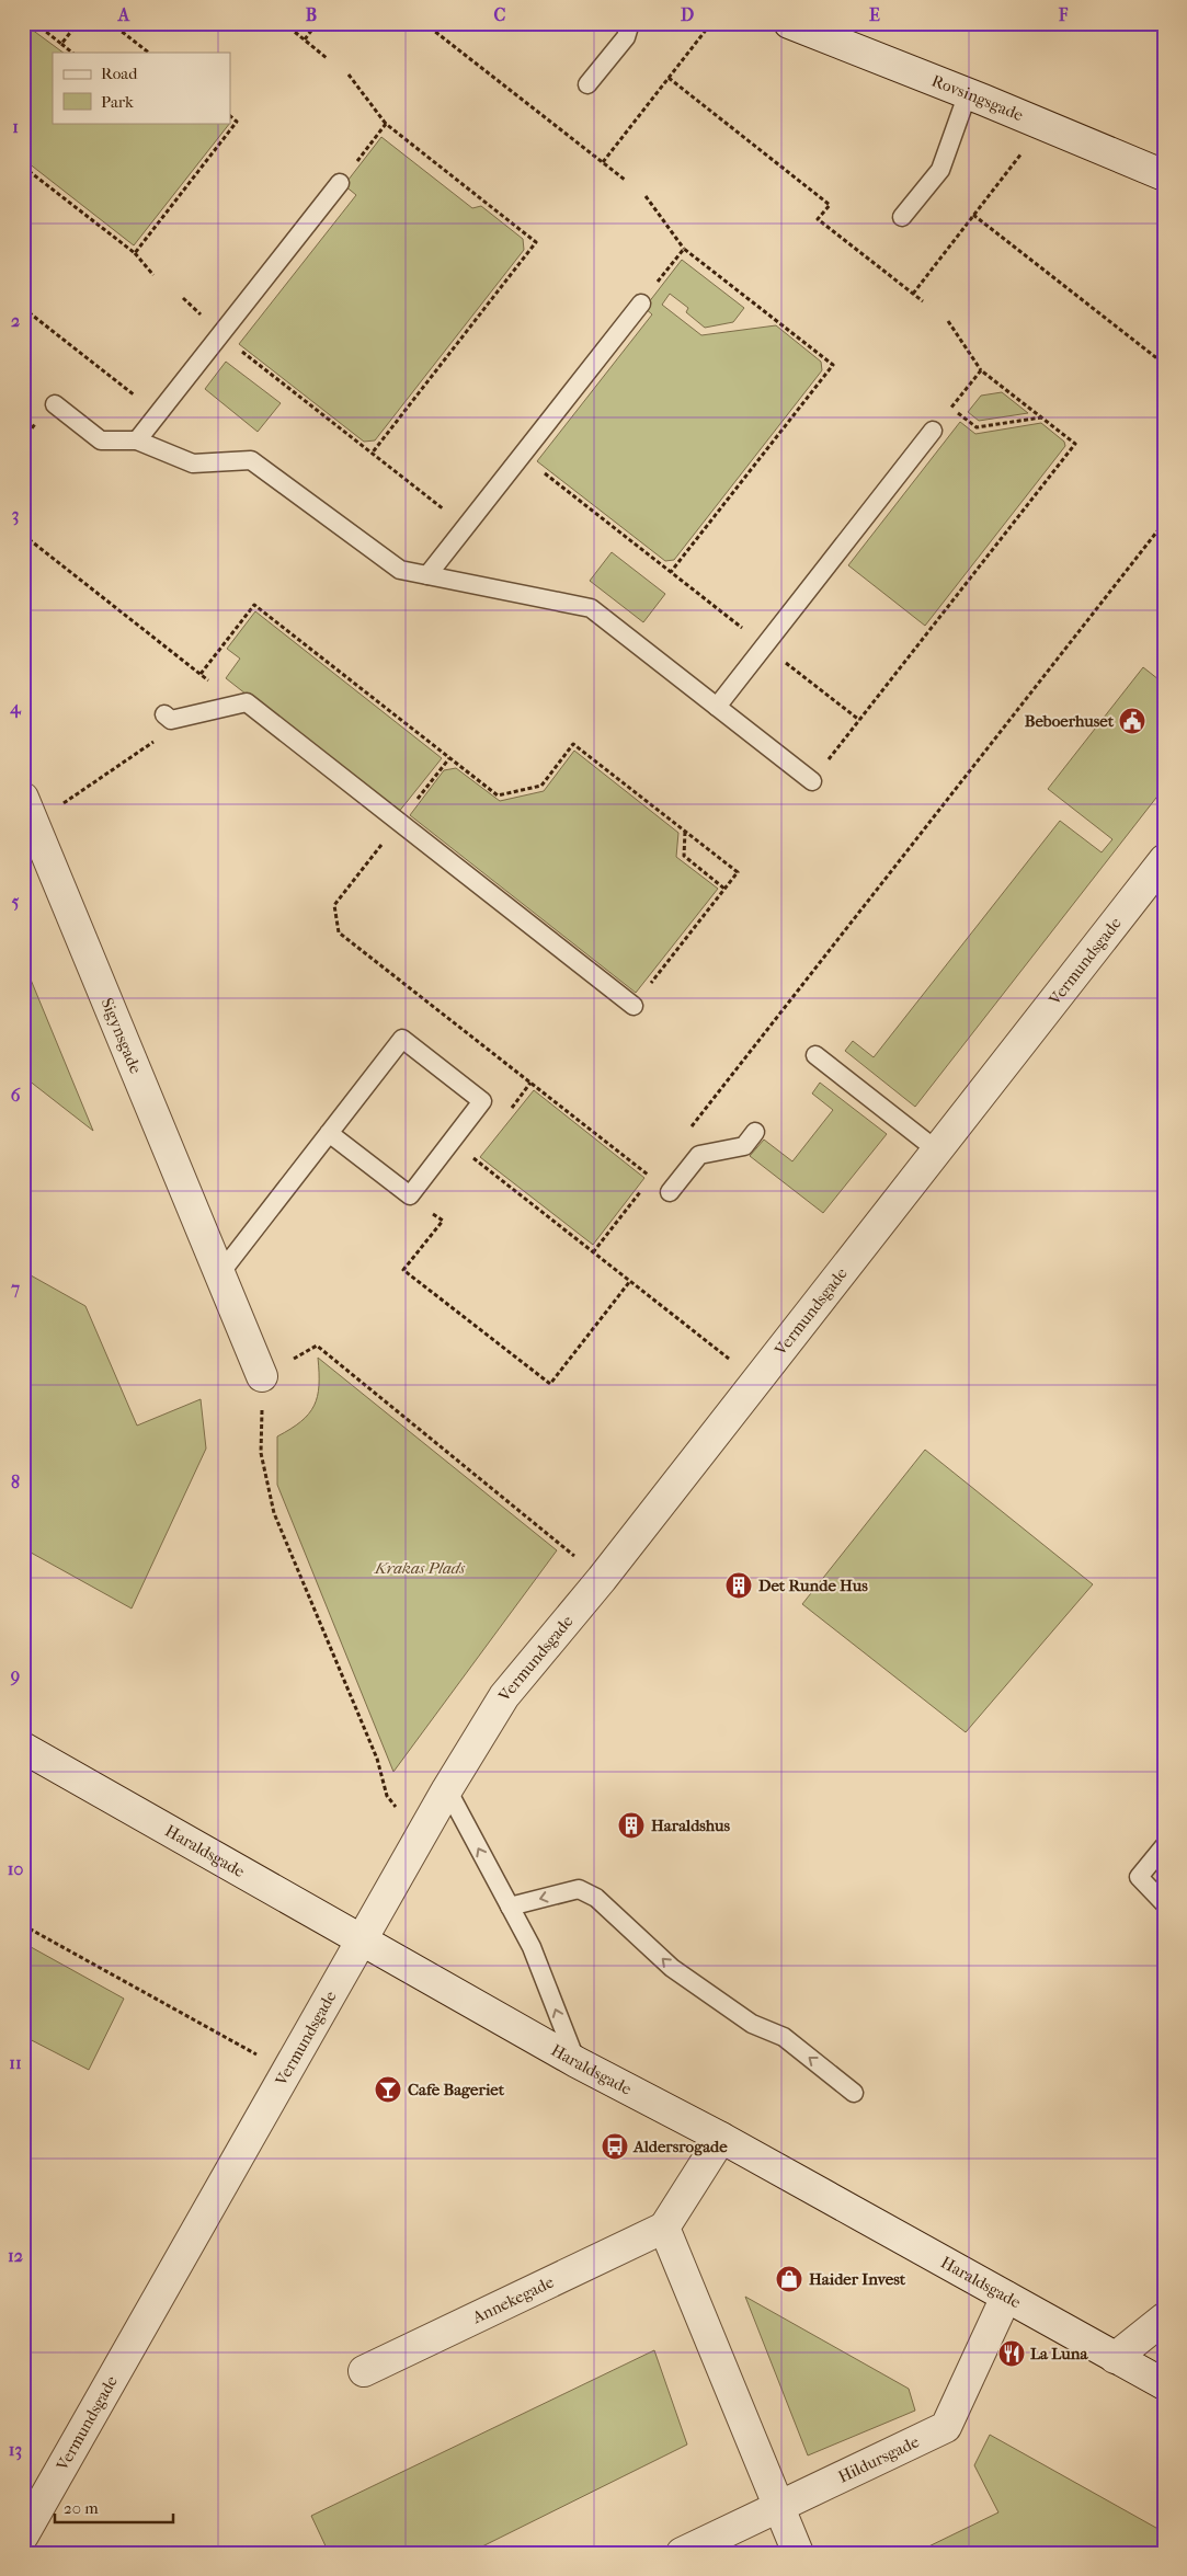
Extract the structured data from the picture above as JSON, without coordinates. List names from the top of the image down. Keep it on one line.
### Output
{"streets":{"street":["Rovsingsgade","Vermundsgade","Sigynsgade","Haraldsgade","Annekegade","Hildursgade"]},"crossings":[["Vermundsgade","Haraldsgade"],["Haraldsgade","Hildursgade"]],"parks":["Krakas Plads"],"places":{"public building":["Beboerhuset"],"building":["Det Runde Hus","Haraldshus"],"bar":["Cafe Bageriet"],"bus stop":["Aldersrogade"],"shop":["Haider Invest"],"restaurant":["La Luna"]},"legend":["Road","Park"],"scale_bar":"20 m","grid":{"columns":["A","B","C","D","E","F"],"rows":["1","2","3","4","5","6","7","8","9","10","11","12","13"]}}
